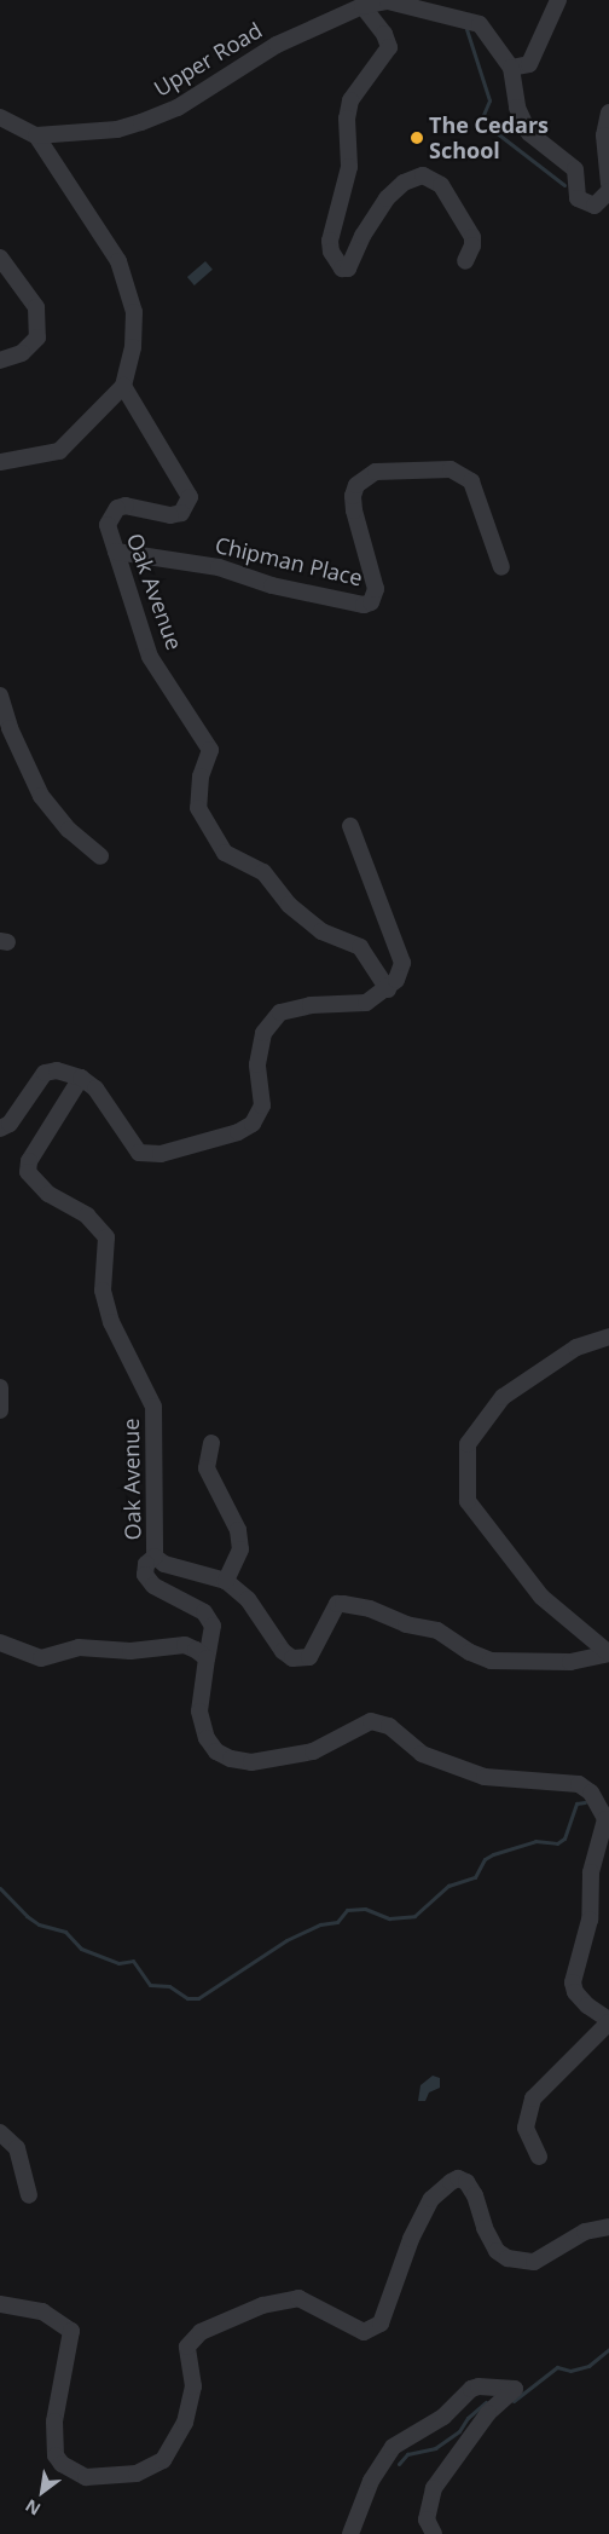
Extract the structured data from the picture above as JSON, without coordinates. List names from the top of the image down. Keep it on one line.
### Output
{"streets":{"street":["Upper Road","Chipman Place","Oak Avenue"]},"crossings":[["Chipman Place","Oak Avenue"]],"places":["The Cedars School"],"north":"bottom left"}
